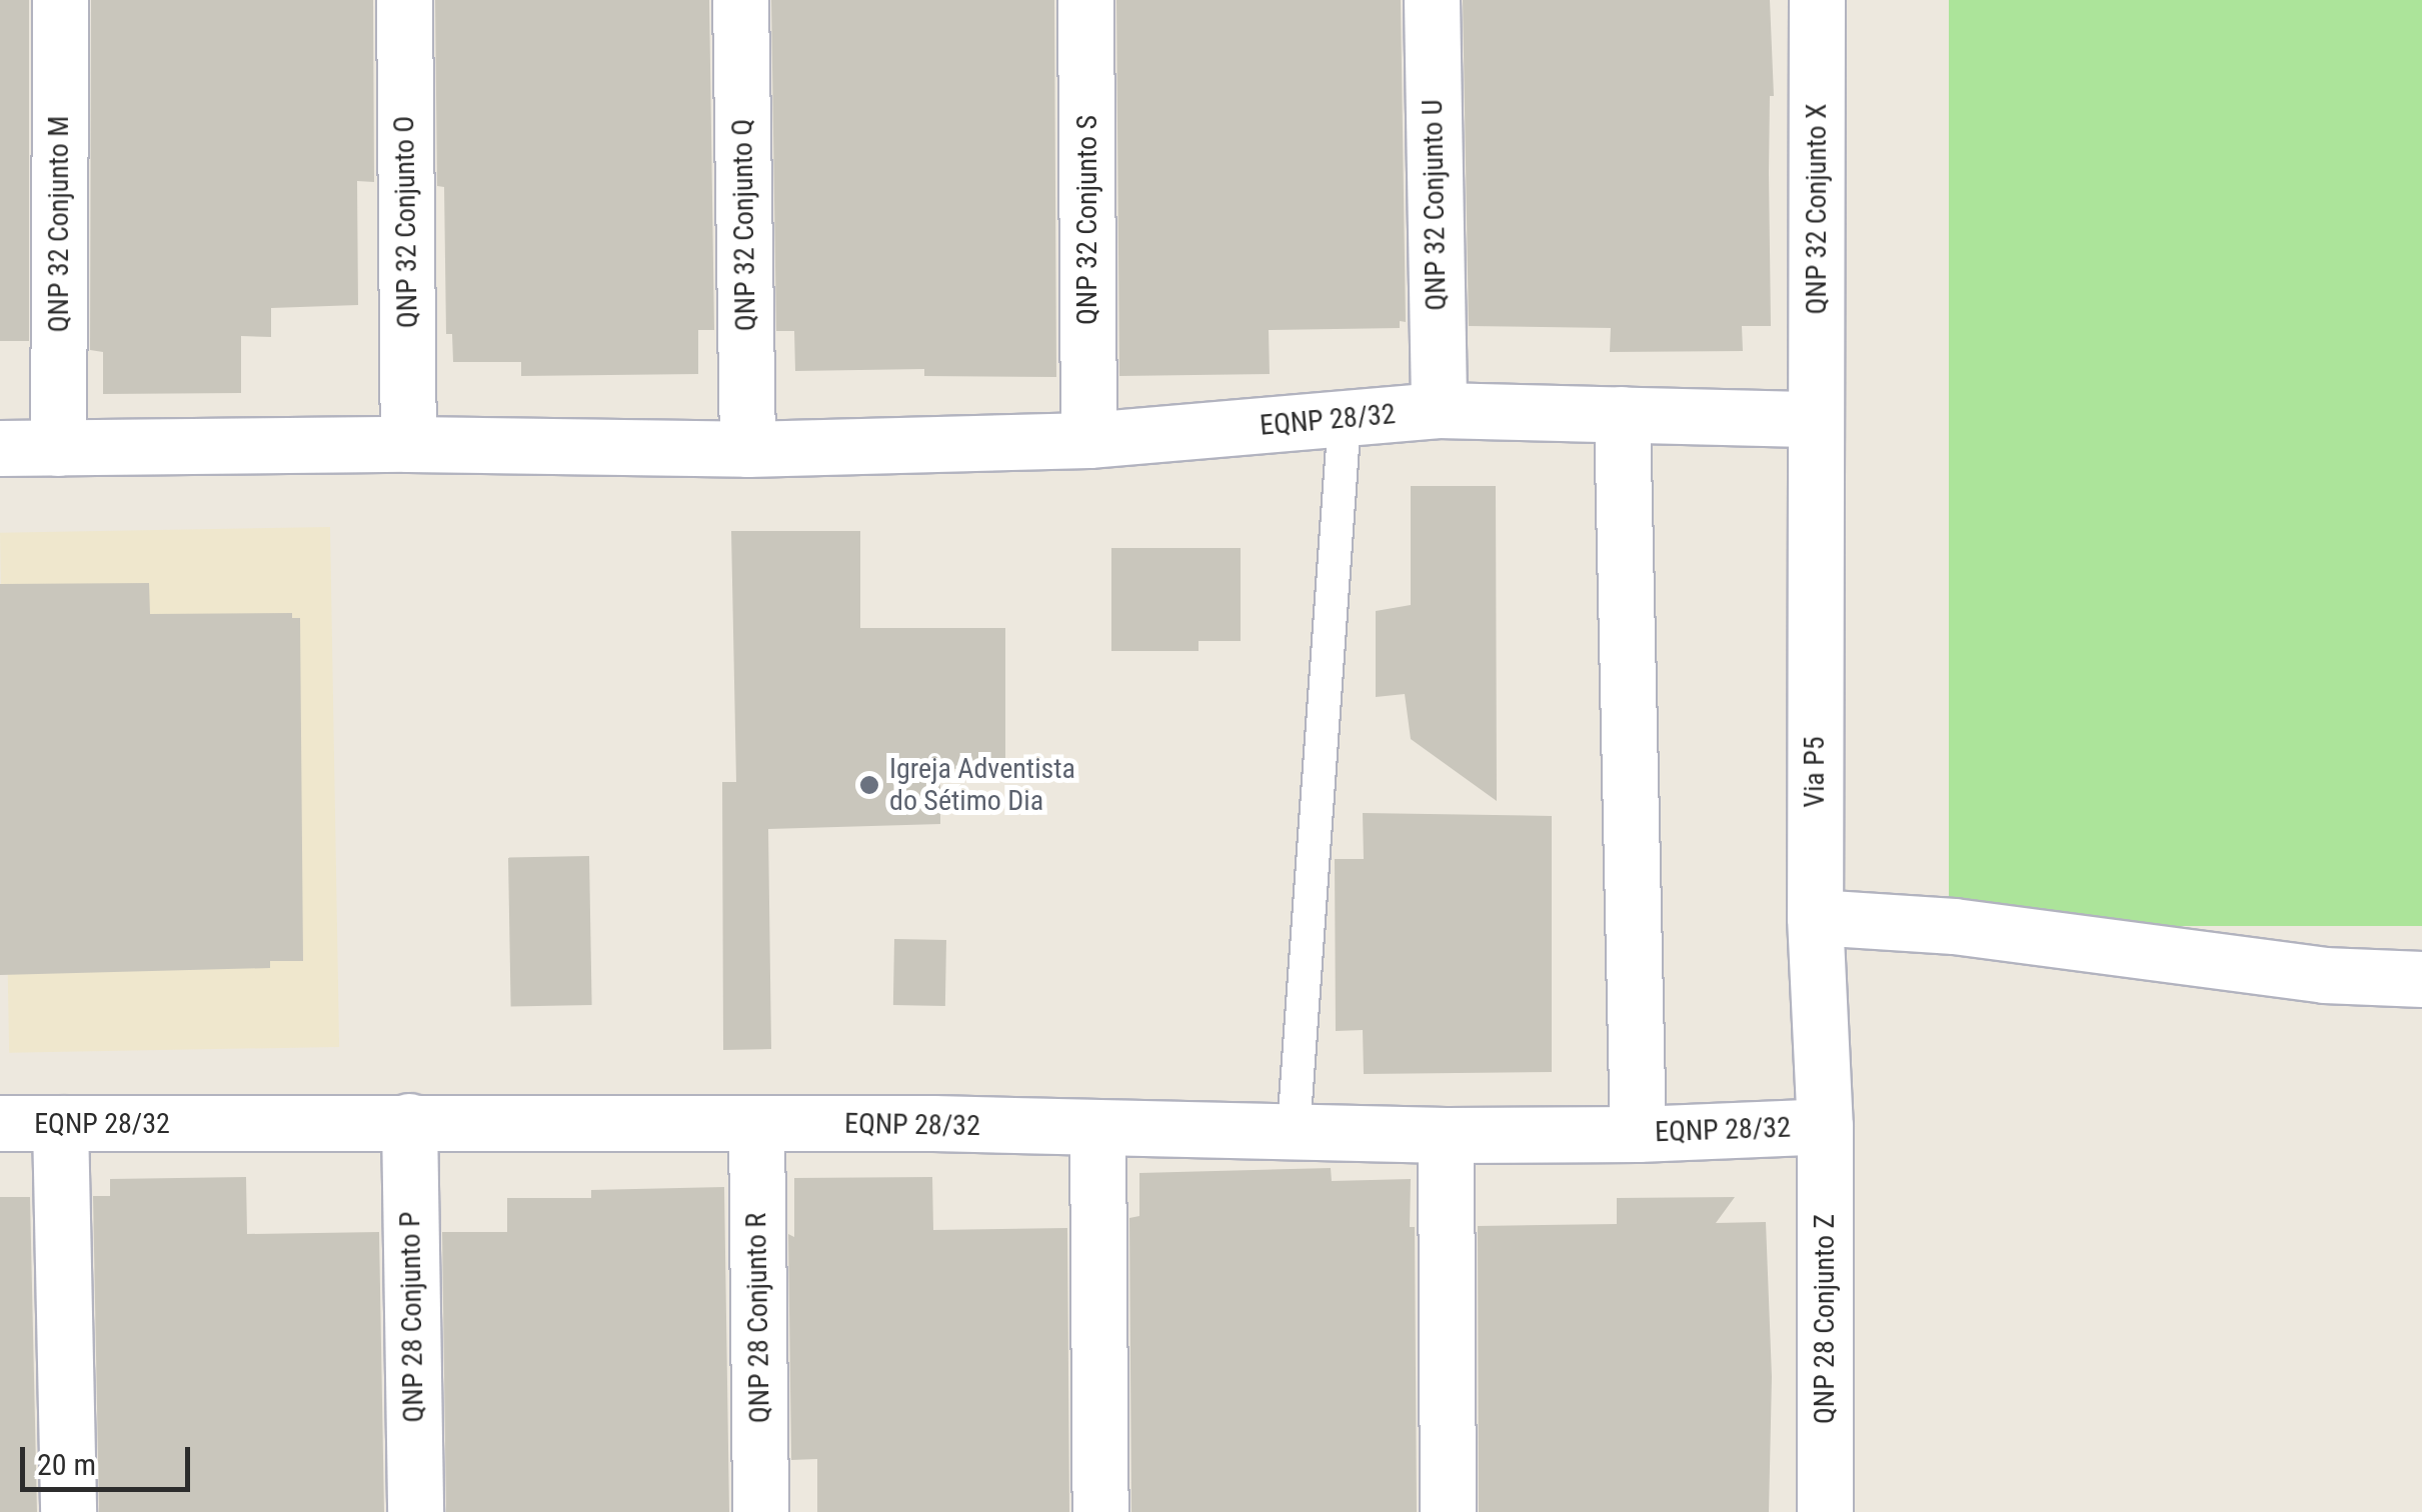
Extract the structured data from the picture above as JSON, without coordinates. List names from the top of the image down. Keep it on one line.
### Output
{"streets":{"street":["QNP 32 Conjunto U","QNP 32 Conjunto X","QNP 32 Conjunto S","QNP 32 Conjunto O","QNP 32 Conjunto M","QNP 32 Conjunto Q","EQNP 28/32","Via P5","QNP 28 Conjunto P","QNP 28 Conjunto R","QNP 28 Conjunto Z"]},"crossings":[["QNP 32 Conjunto U","EQNP 28/32"],["QNP 32 Conjunto X","EQNP 28/32"],["QNP 32 Conjunto X","Via P5"],["QNP 32 Conjunto S","EQNP 28/32"],["QNP 32 Conjunto O","EQNP 28/32"],["QNP 32 Conjunto M","EQNP 28/32"],["QNP 32 Conjunto Q","EQNP 28/32"],["EQNP 28/32","Via P5"],["EQNP 28/32","QNP 28 Conjunto P"],["EQNP 28/32","QNP 28 Conjunto R"],["EQNP 28/32","QNP 28 Conjunto Z"],["Via P5","QNP 28 Conjunto Z"]],"places":["Igreja Adventista do Sétimo Dia"],"scale_bar":"20 m"}
